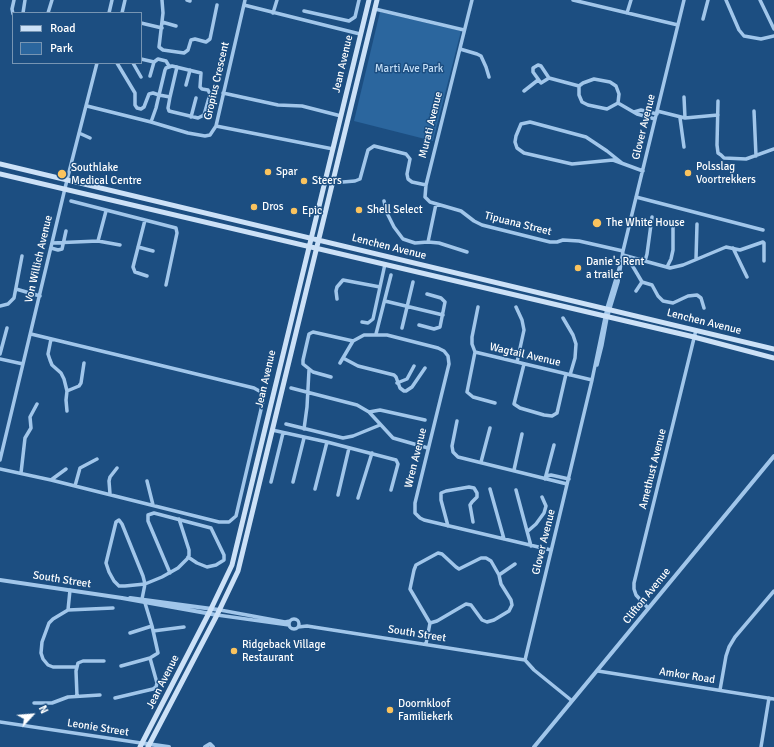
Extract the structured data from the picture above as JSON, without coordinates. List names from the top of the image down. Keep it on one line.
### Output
{"streets":{"main road":["Jean Avenue","Lenchen Avenue"],"street":["Gropius Crescent","Murati Avenue","Glover Avenue","Tipuana Street","Von Willich Avenue","Wagtail Avenue","Wren Avenue","Amethust Avenue","South Street","Clifton Avenue","Amkor Road","Leonie Street"]},"crossings":[["Jean Avenue","Lenchen Avenue"],["Jean Avenue","South Street"],["Jean Avenue","Leonie Street"],["Gropius Crescent","Von Willich Avenue"],["Glover Avenue","Tipuana Street"],["Glover Avenue","Lenchen Avenue"],["Glover Avenue","Wagtail Avenue"],["Glover Avenue","Wren Avenue"],["Glover Avenue","South Street"],["Lenchen Avenue","Von Willich Avenue"],["Lenchen Avenue","Amethust Avenue"],["Amethust Avenue","Clifton Avenue"],["Clifton Avenue","Amkor Road"]],"parks":["Marti Ave Park"],"places":["Spar","Polsslag Voortrekkers","Southlake Medical Centre","Steers","Dros","Shell Select","Epic","The White House","Danie's Rent a trailer","Ridgeback Village Restaurant","Doornkloof Familiekerk"],"legend":["Road","Park"],"north":"top right"}
